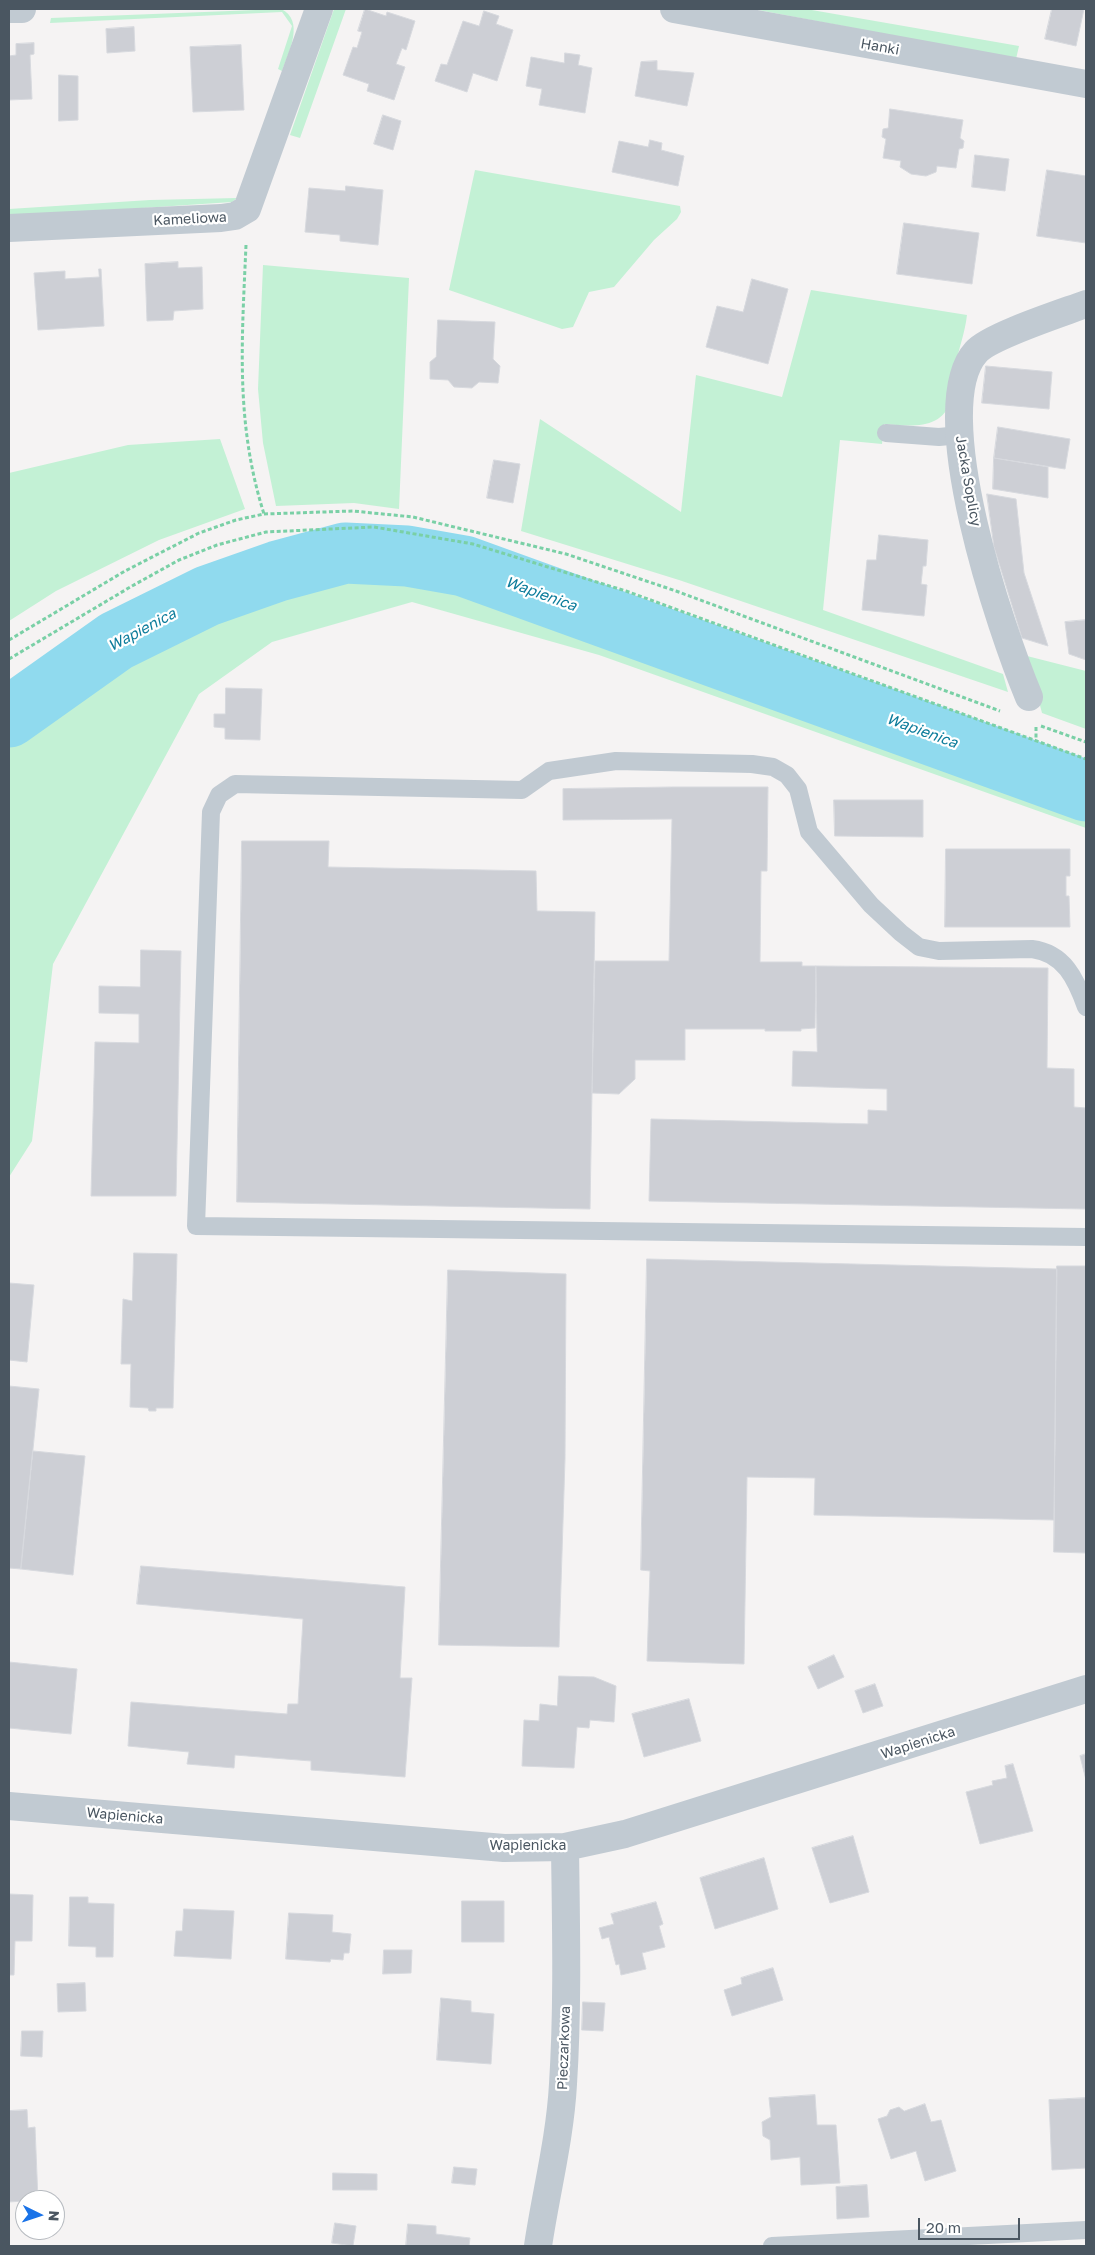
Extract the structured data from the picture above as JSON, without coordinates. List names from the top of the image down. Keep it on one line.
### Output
{"streets":{"street":["Hanki","Kameliowa","Jacka Soplicy","Wapienicka","Pieczarkowa"]},"crossings":[["Wapienicka","Pieczarkowa"]],"water":["Wapienica"],"scale_bar":"20 m","north":"right"}
